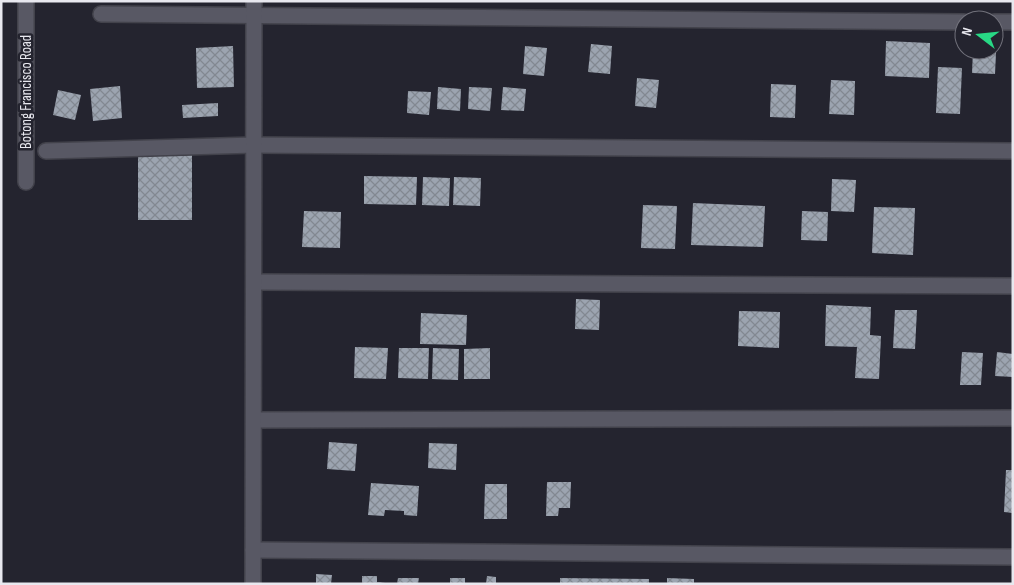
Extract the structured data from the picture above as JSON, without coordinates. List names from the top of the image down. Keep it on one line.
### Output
{"streets":{"street":["Botong Francisco Road"]},"north":"left"}
